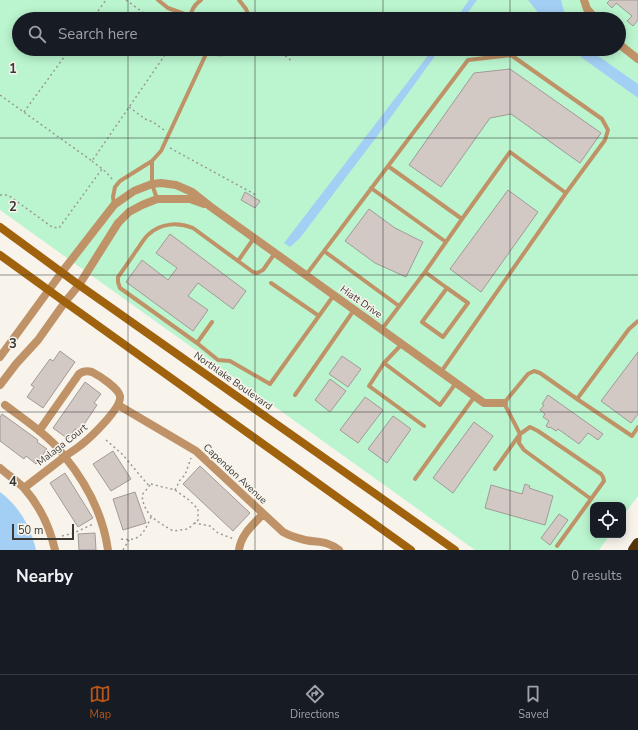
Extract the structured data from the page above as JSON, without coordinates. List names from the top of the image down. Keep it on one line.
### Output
{"streets":{"main road":["Northlake Boulevard"],"street":["Hiatt Drive","Malaga Court","Capendon Avenue"]},"crossings":[["Hiatt Drive","Northlake Boulevard"],["Malaga Court","Capendon Avenue"]],"scale_bar":"50 m","page":{"search":"Search here","scale":"50 m","heading":["Nearby","0 results"],"nav":["Map","Directions","Saved"]},"grid":{"rows":["1","2","3","4"]}}
